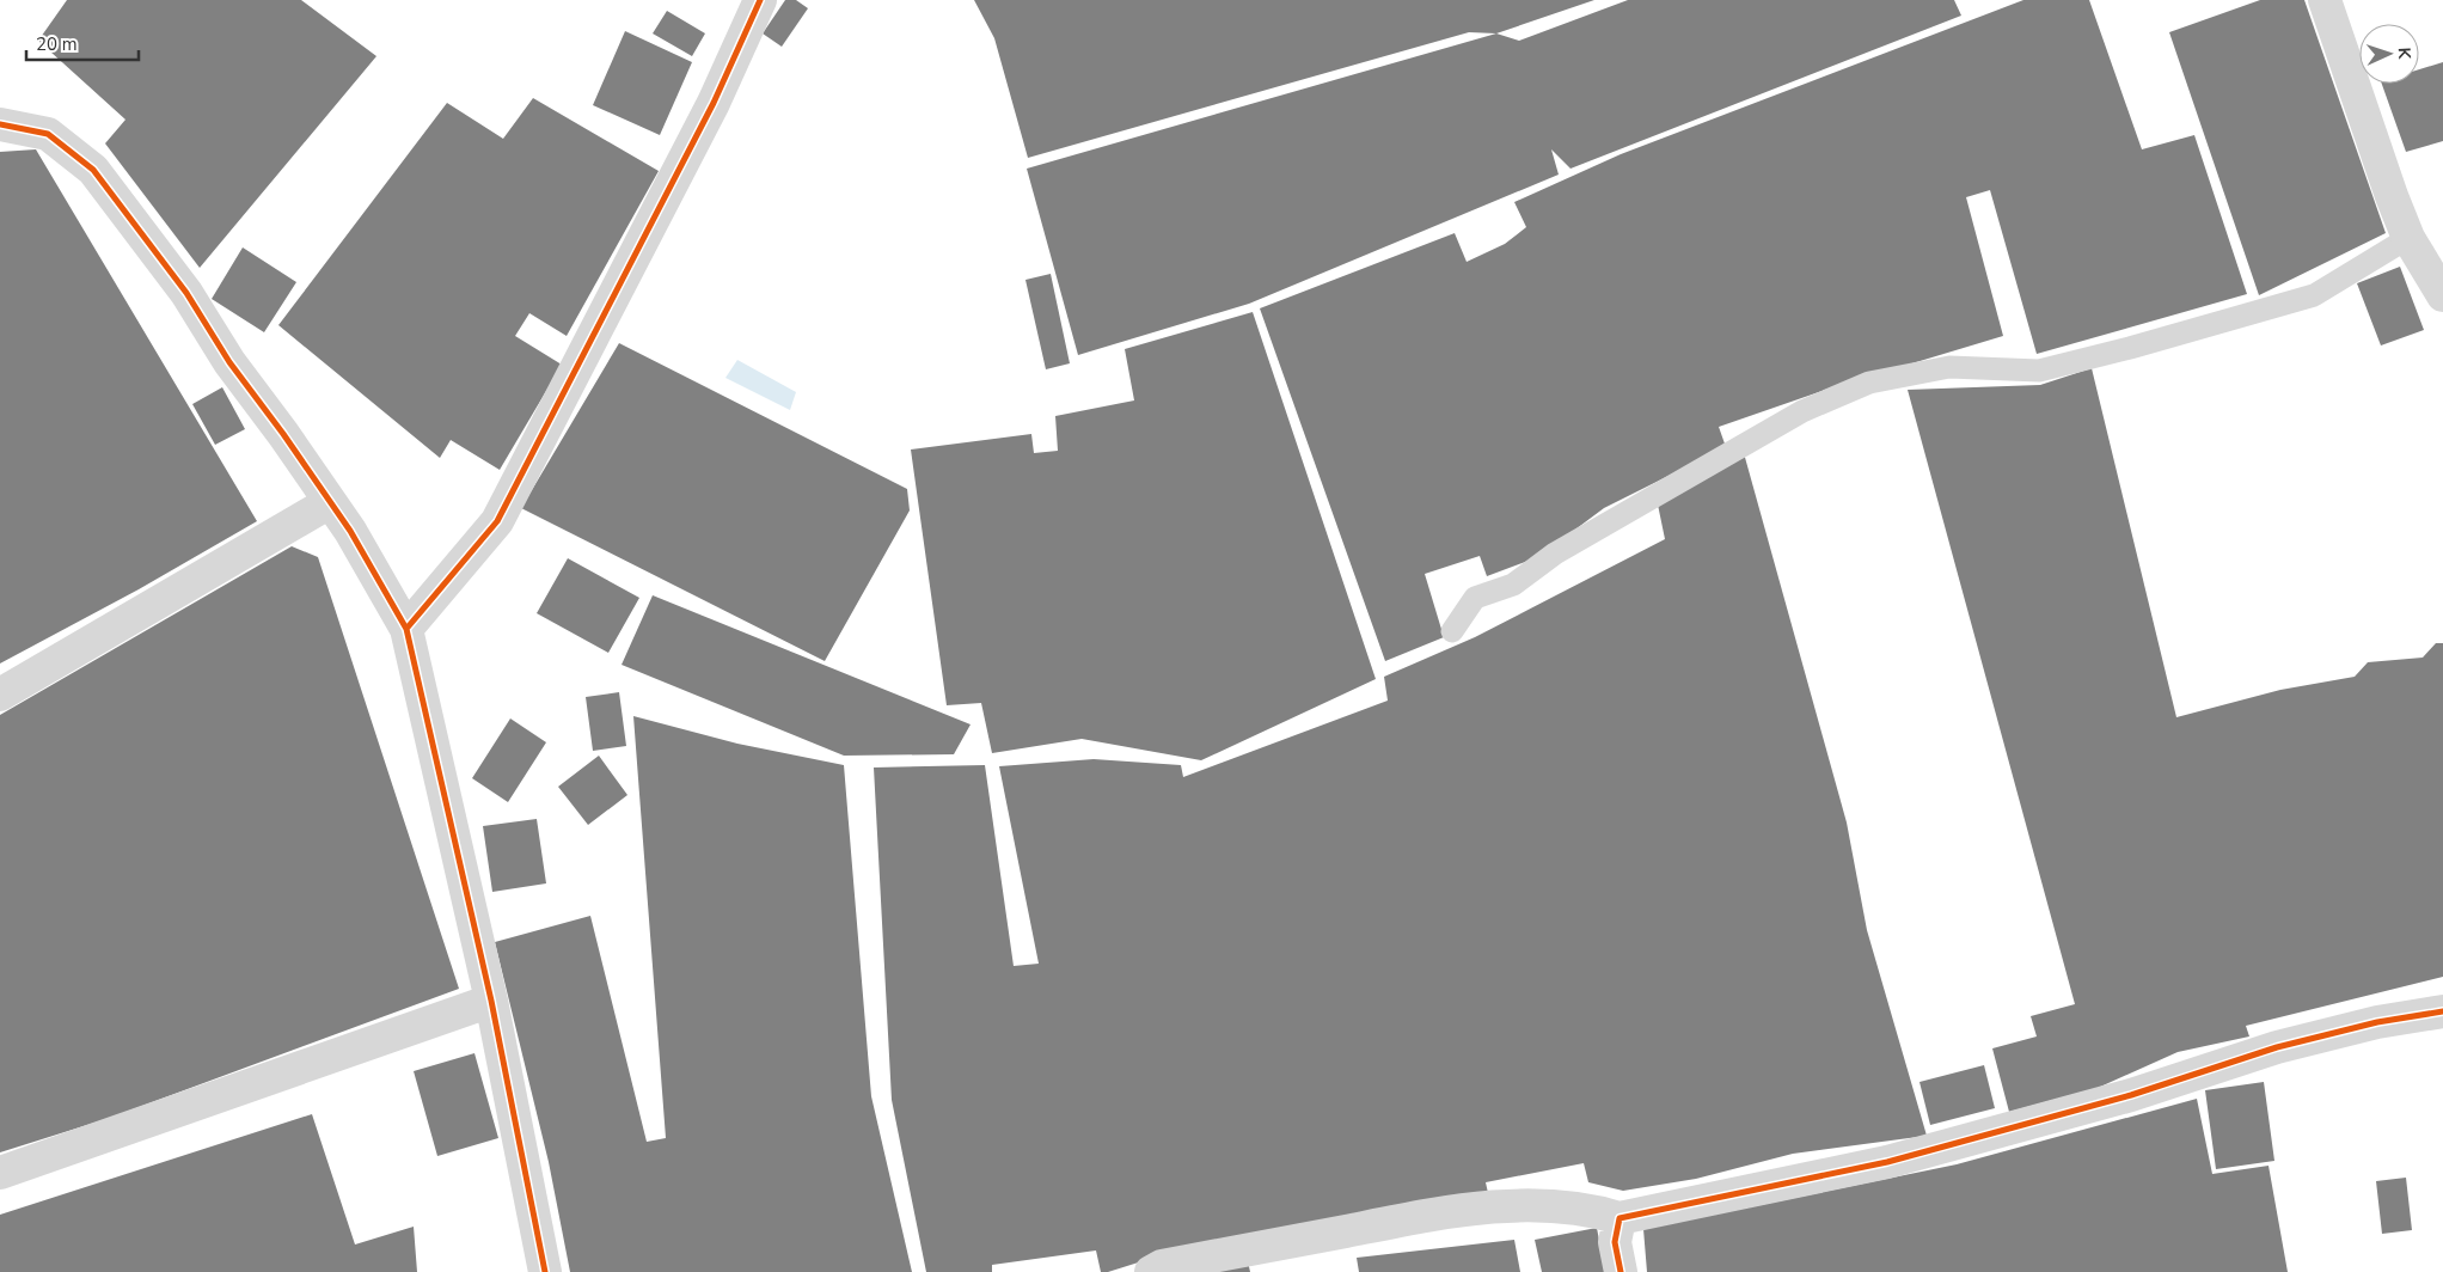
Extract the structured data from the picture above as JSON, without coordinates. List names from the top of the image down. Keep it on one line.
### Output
{"scale_bar":"20 m","north":"right"}
